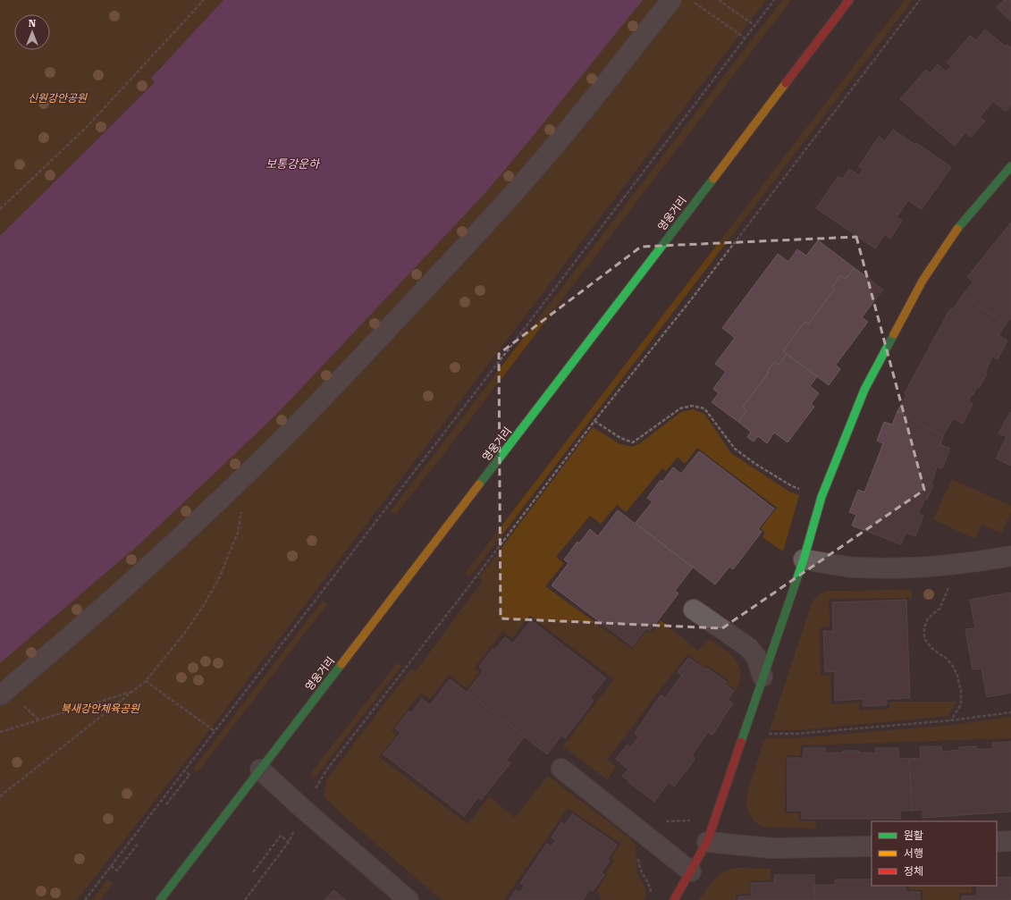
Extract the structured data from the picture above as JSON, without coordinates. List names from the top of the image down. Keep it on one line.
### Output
{"streets":{"main road":["영웅거리"]},"water":["보통강운하"],"parks":["신원강안공원","북새강안체육공원"],"legend":["원활","서행","정체"],"north":"top"}
